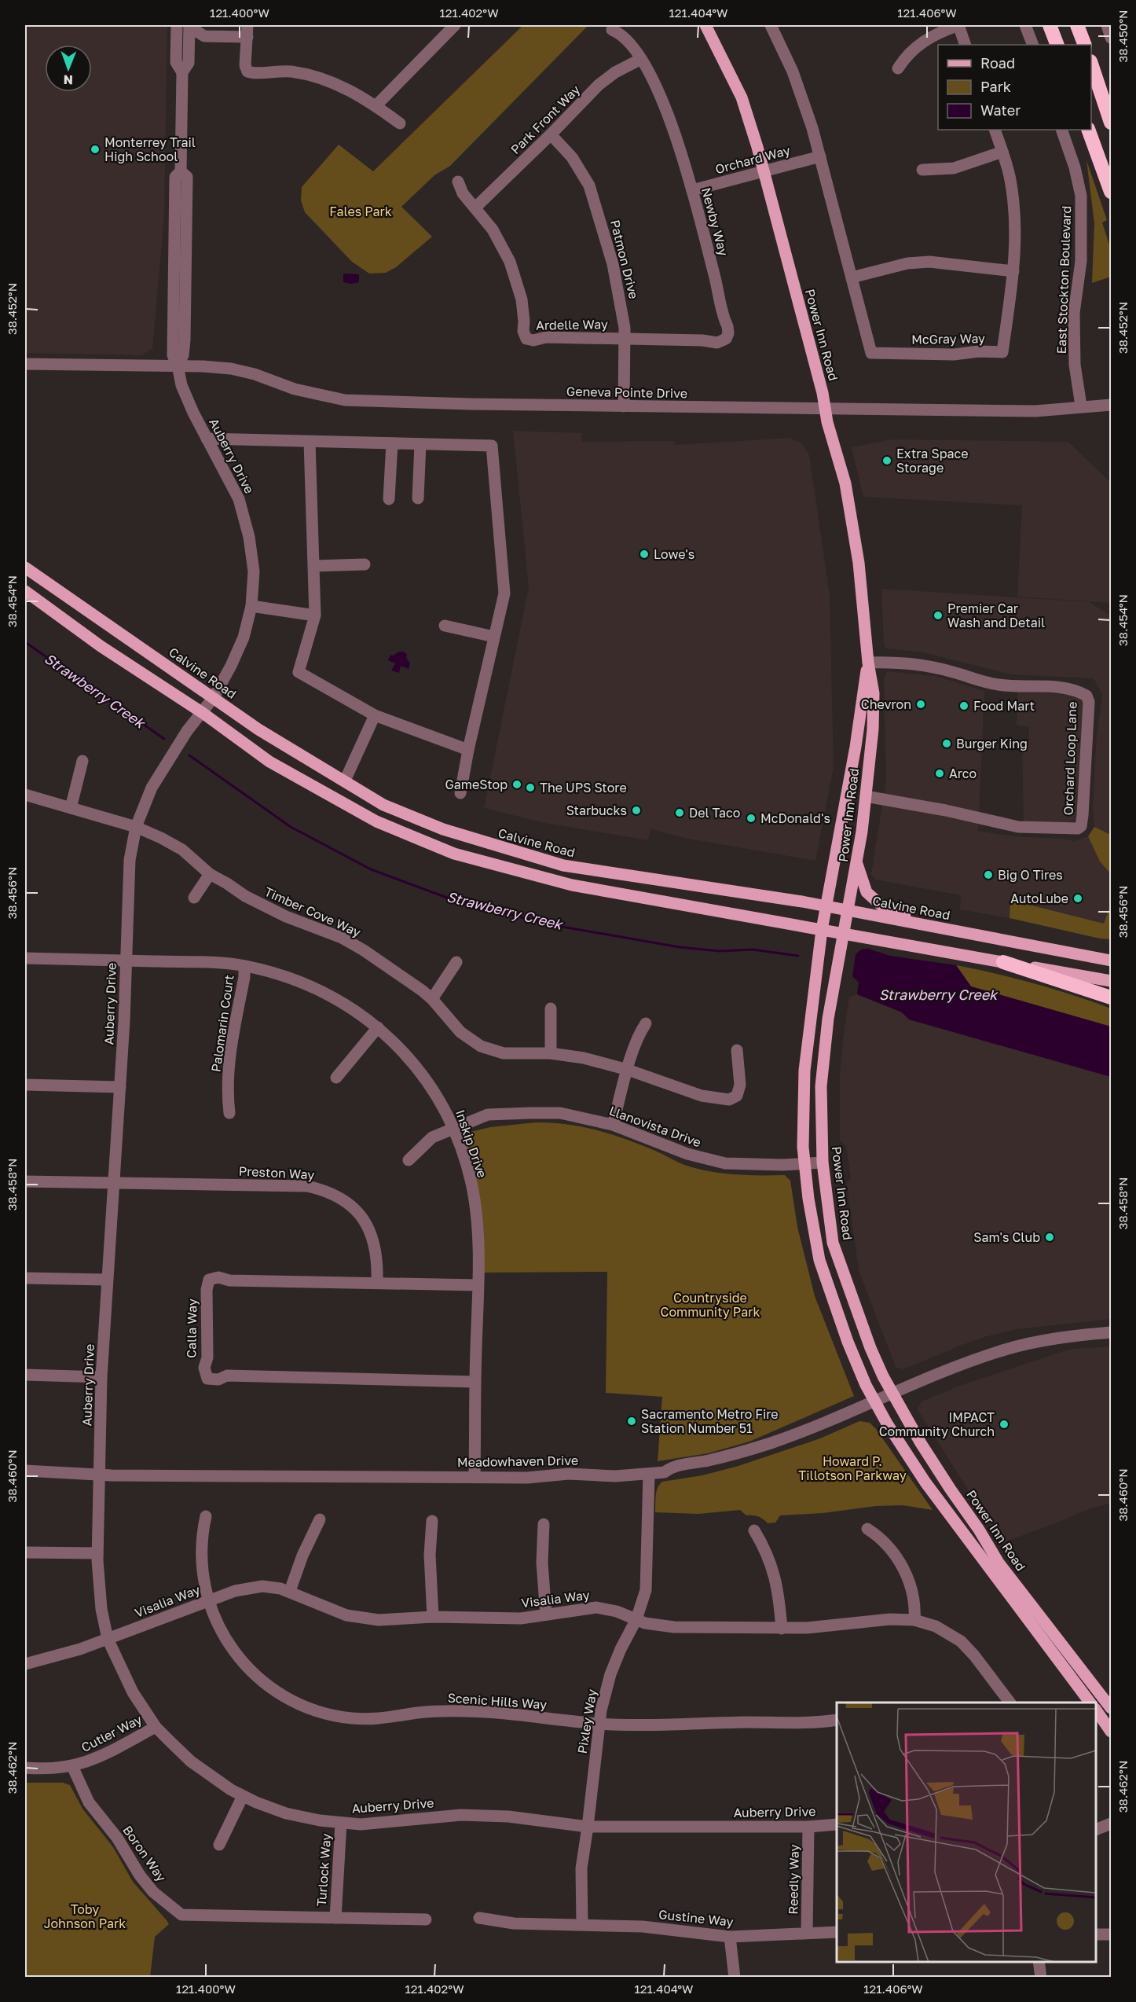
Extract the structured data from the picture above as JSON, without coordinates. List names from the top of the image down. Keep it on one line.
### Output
{"streets":{"main road":["Power Inn Road","Calvine Road"],"street":["Park Front Way","Orchard Way","Newby Way","Patmon Drive","East Stockton Boulevard","Ardelle Way","McGray Way","Geneva Pointe Drive","Auberry Drive","Orchard Loop Lane","Timber Cove Way","Palomarin Court","Llanovista Drive","Inskip Drive","Preston Way","Calla Way","Meadowhaven Drive","Visalia Way","Scenic Hills Way","Pixley Way","Cutler Way","Boron Way","Turlock Way","Reedly Way","Gustine Way"]},"crossings":[["Park Front Way","Newby Way"],["Park Front Way","Patmon Drive"],["Park Front Way","Ardelle Way"],["Orchard Way","Newby Way"],["Orchard Way","Power Inn Road"],["Orchard Way","McGray Way"],["Newby Way","Patmon Drive"],["Newby Way","Ardelle Way"],["Patmon Drive","Ardelle Way"],["Patmon Drive","Geneva Pointe Drive"],["East Stockton Boulevard","Geneva Pointe Drive"],["Power Inn Road","Geneva Pointe Drive"],["Power Inn Road","Calvine Road"],["Power Inn Road","Orchard Loop Lane"],["Power Inn Road","Llanovista Drive"],["Power Inn Road","Meadowhaven Drive"],["Geneva Pointe Drive","Auberry Drive"],["Auberry Drive","Calvine Road"],["Auberry Drive","Timber Cove Way"],["Auberry Drive","Inskip Drive"],["Auberry Drive","Preston Way"],["Auberry Drive","Meadowhaven Drive"],["Auberry Drive","Visalia Way"],["Auberry Drive","Pixley Way"],["Auberry Drive","Cutler Way"],["Auberry Drive","Turlock Way"],["Auberry Drive","Reedly Way"],["Palomarin Court","Inskip Drive"],["Llanovista Drive","Inskip Drive"],["Inskip Drive","Calla Way"],["Inskip Drive","Meadowhaven Drive"],["Preston Way","Calla Way"],["Meadowhaven Drive","Pixley Way"],["Visalia Way","Scenic Hills Way"],["Visalia Way","Pixley Way"],["Scenic Hills Way","Pixley Way"],["Pixley Way","Gustine Way"],["Cutler Way","Boron Way"],["Boron Way","Turlock Way"],["Reedly Way","Gustine Way"]],"water":["Strawberry Creek"],"parks":["Fales Park","Countryside Community Park","Howard P. Tillotson Parkway","Toby Johnson Park"],"places":["Monterrey Trail High School","Extra Space Storage","Lowe's","Premier Car Wash and Detail","Chevron","Food Mart","Burger King","Arco","GameStop","The UPS Store","Starbucks","Del Taco","McDonald's","Big O Tires","AutoLube","Sam's Club","Sacramento Metro Fire Station Number 51","IMPACT Community Church"],"legend":["Road","Park","Water"],"north":"bottom","coordinates":["121.400°W","121.402°W","121.404°W","121.406°W","38.450°N","38.452°N","38.454°N","38.456°N","38.458°N","38.460°N","38.462°N"]}
